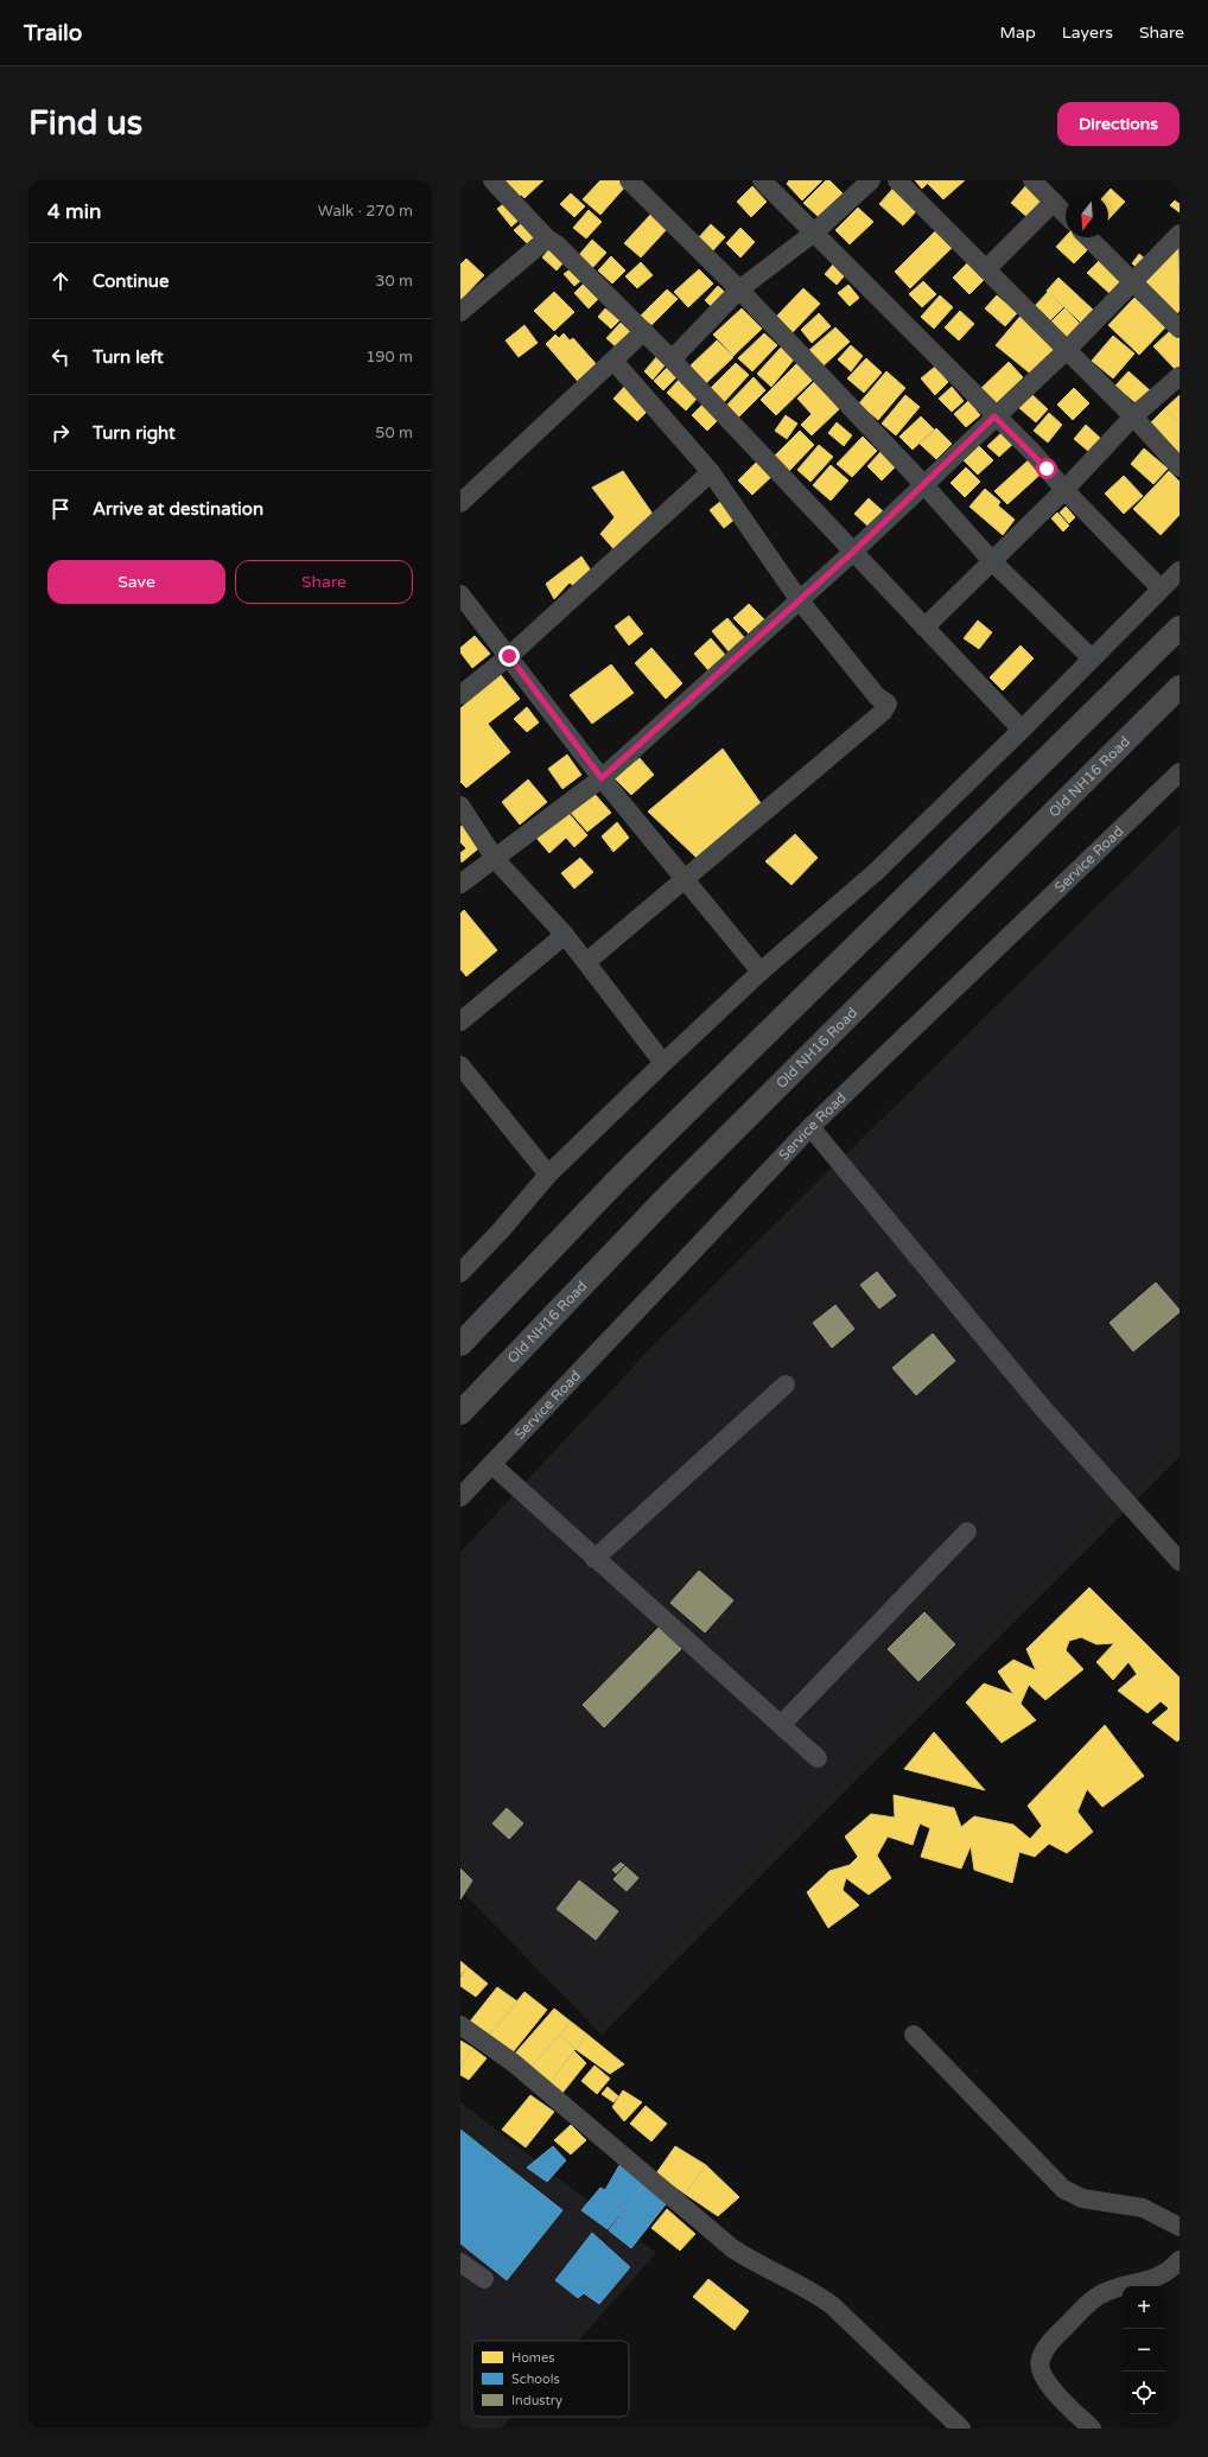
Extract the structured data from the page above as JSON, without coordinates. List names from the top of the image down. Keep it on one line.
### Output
{"streets":{"main road":["Old NH16 Road"],"street":["Service Road"]},"legend":["Homes","Schools","Industry"],"north":"bottom","page":{"header":"Trailo","nav":["Map","Layers","Share"],"buttons":["Directions",["Save","Share"]],"title":"Find us","heading":["4 min","Walk · 270 m"],"list":[["Continue","30 m"],["Turn left","190 m"],["Turn right","50 m"],"Arrive at destination"],"map_buttons":["+","−"]}}
